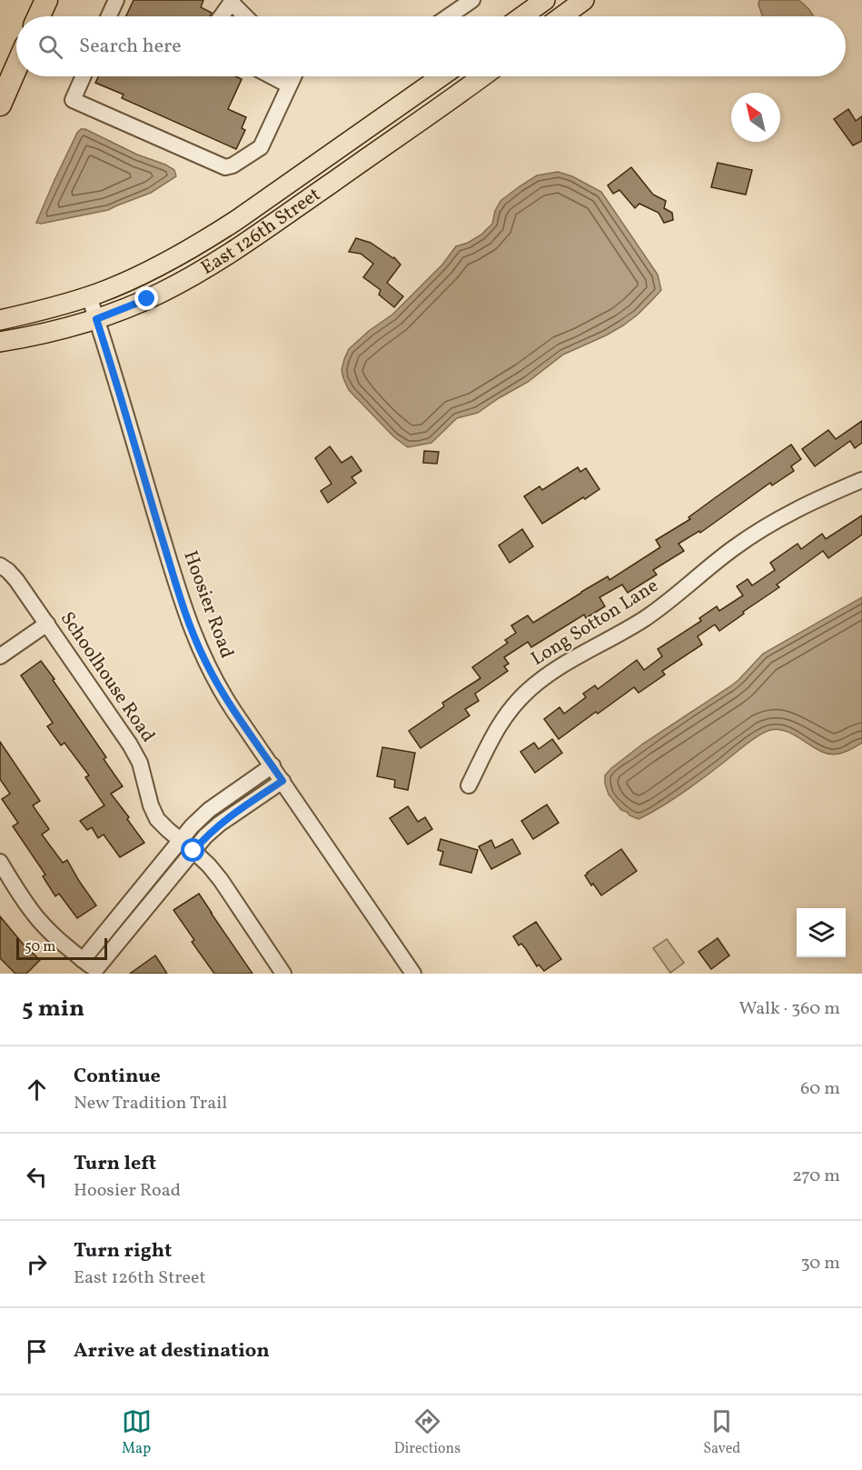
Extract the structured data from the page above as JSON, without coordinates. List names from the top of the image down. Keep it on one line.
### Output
{"streets":{"main road":["East 126th Street"],"street":["Hoosier Road","Long Sotton Lane","Schoolhouse Road"]},"crossings":[["East 126th Street","Hoosier Road"]],"scale_bar":"50 m","north":"top left","page":{"search":"Search here","scale":"50 m","heading":["5 min","Walk · 360 m"],"list":[["Continue","New Tradition Trail","60 m"],["Turn left","Hoosier Road","270 m"],["Turn right","East 126th Street","30 m"],"Arrive at destination"],"nav":["Map","Directions","Saved"]}}
